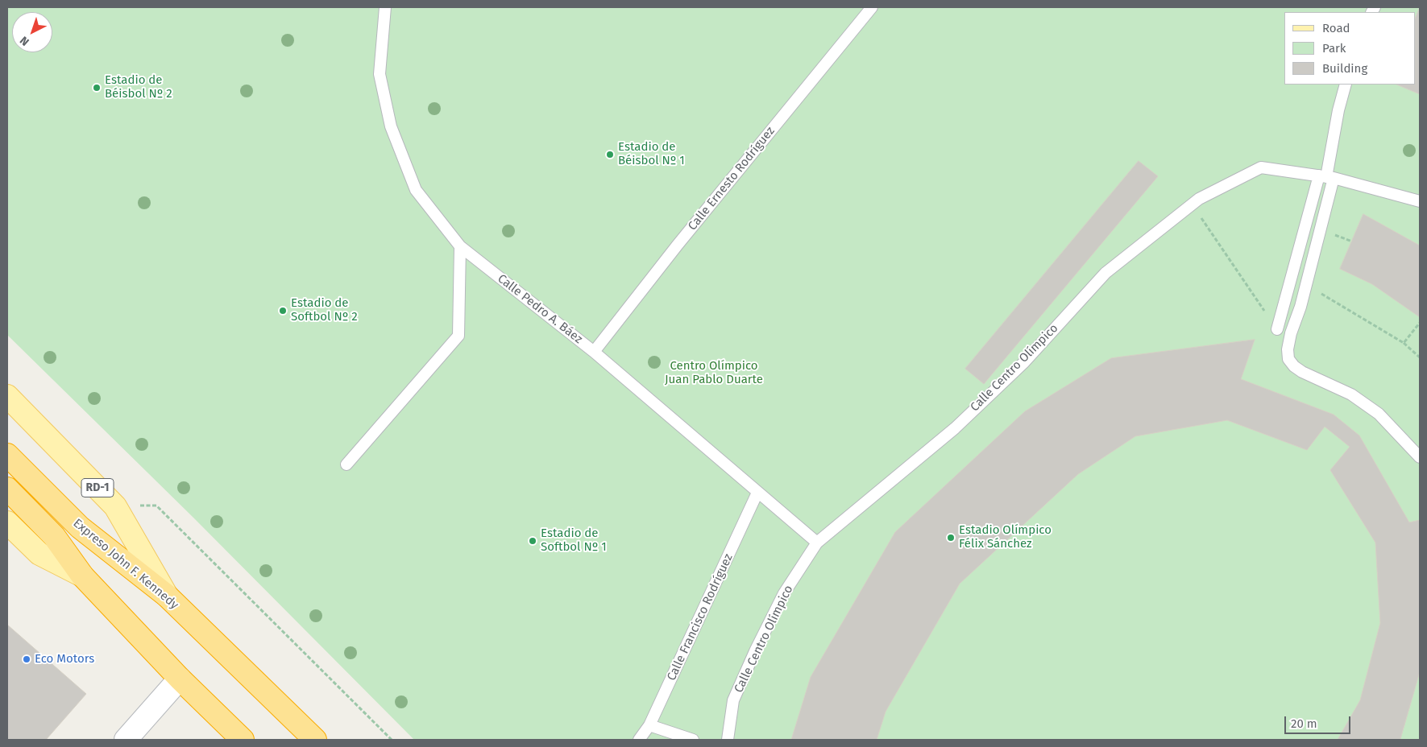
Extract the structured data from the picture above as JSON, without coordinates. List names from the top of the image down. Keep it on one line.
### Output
{"streets":{"highway":["RD-1","Expreso John F. Kennedy"],"lane":["Calle Ernesto Rodríguez","Calle Pedro A. Báez","Calle Centro Olímpico","Calle Francisco Rodríguez"]},"crossings":[["Calle Ernesto Rodríguez","Calle Pedro A. Báez"],["Calle Pedro A. Báez","Calle Centro Olímpico"],["Calle Pedro A. Báez","Calle Francisco Rodríguez"],["RD-1","Expreso John F. Kennedy"]],"parks":["Centro Olímpico Juan Pablo Duarte"],"places":["Estadio de Béisbol Nº 2","Estadio de Béisbol Nº 1","Estadio de Softbol Nº 2","Estadio Olímpico Félix Sánchez","Estadio de Softbol Nº 1","Eco Motors"],"legend":["Road","Park","Building"],"scale_bar":"20 m","north":"bottom left"}
